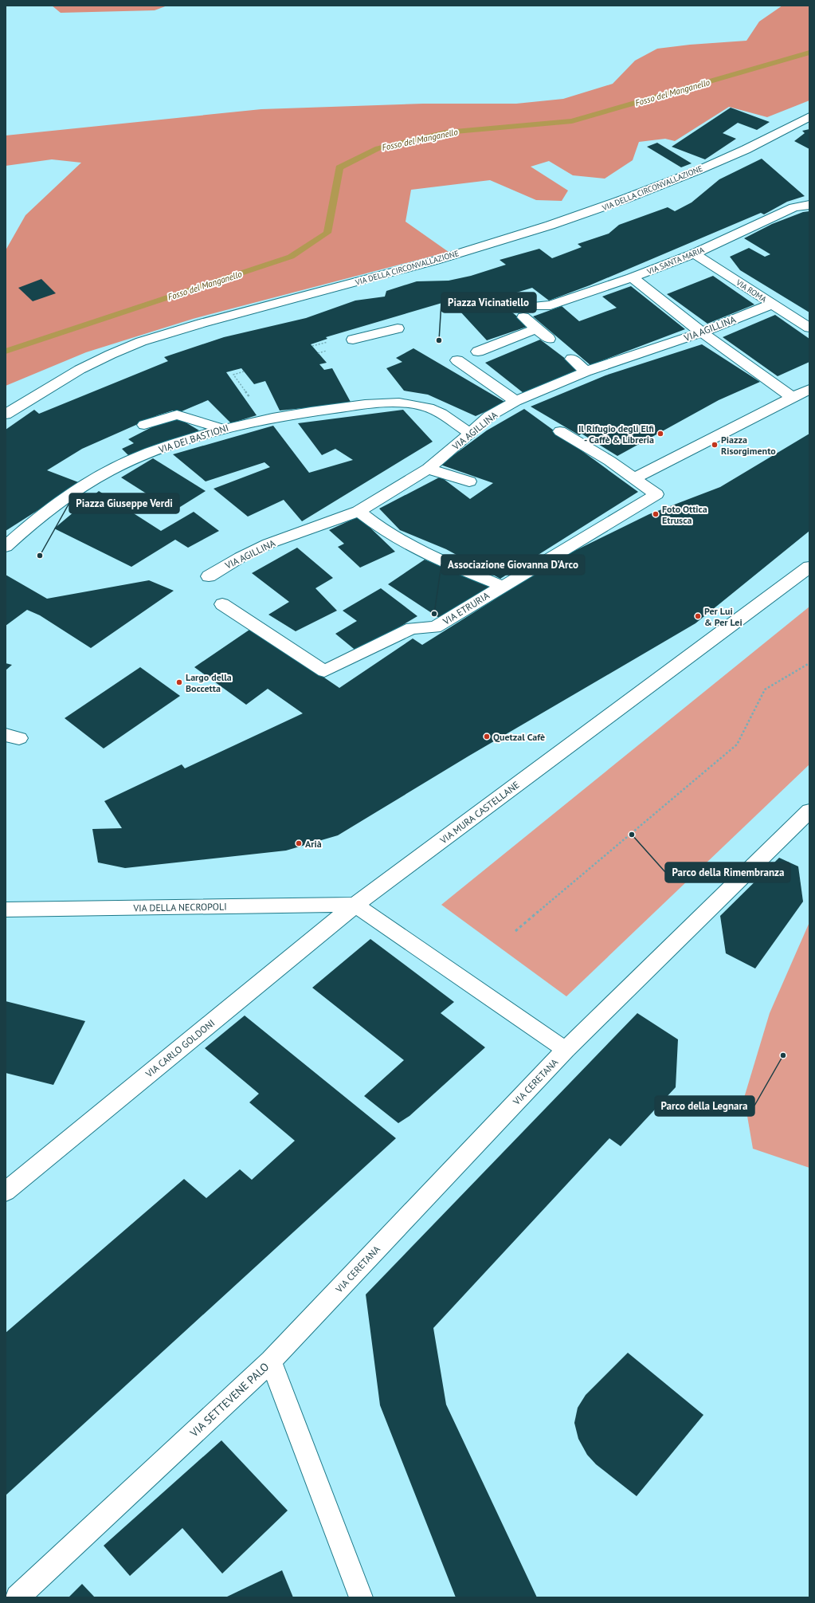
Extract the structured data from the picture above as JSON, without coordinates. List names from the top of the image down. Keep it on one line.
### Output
{"streets":{"street":["VIA DELLA CIRCONVALLAZIONE","VIA SANTA MARIA","VIA ROMA","VIA AGILLINA","VIA DEI BASTIONI","VIA ETRURIA","VIA MURA CASTELLANE","VIA DELLA NECROPOLI","VIA CARLO GOLDONI","VIA CERETANA","VIA SETTEVENE PALO"]},"crossings":[["VIA SANTA MARIA","VIA ROMA"],["VIA ROMA","VIA AGILLINA"],["VIA AGILLINA","VIA DEI BASTIONI"],["VIA MURA CASTELLANE","VIA DELLA NECROPOLI"],["VIA MURA CASTELLANE","VIA CARLO GOLDONI"],["VIA DELLA NECROPOLI","VIA CARLO GOLDONI"],["VIA CERETANA","VIA SETTEVENE PALO"]],"water":["Fosso del Manganello"],"places":["Piazza Vicinatiello","Il Rifugio degli Elfi - Caffè & Libreria","Piazza Risorgimento","Foto Ottica Etrusca","Piazza Giuseppe Verdi","Associazione Giovanna D'Arco","Per Lui & Per Lei","Largo della Boccetta","Quetzal Cafè","Parco della Rimembranza","Arià","Parco della Legnara"]}
